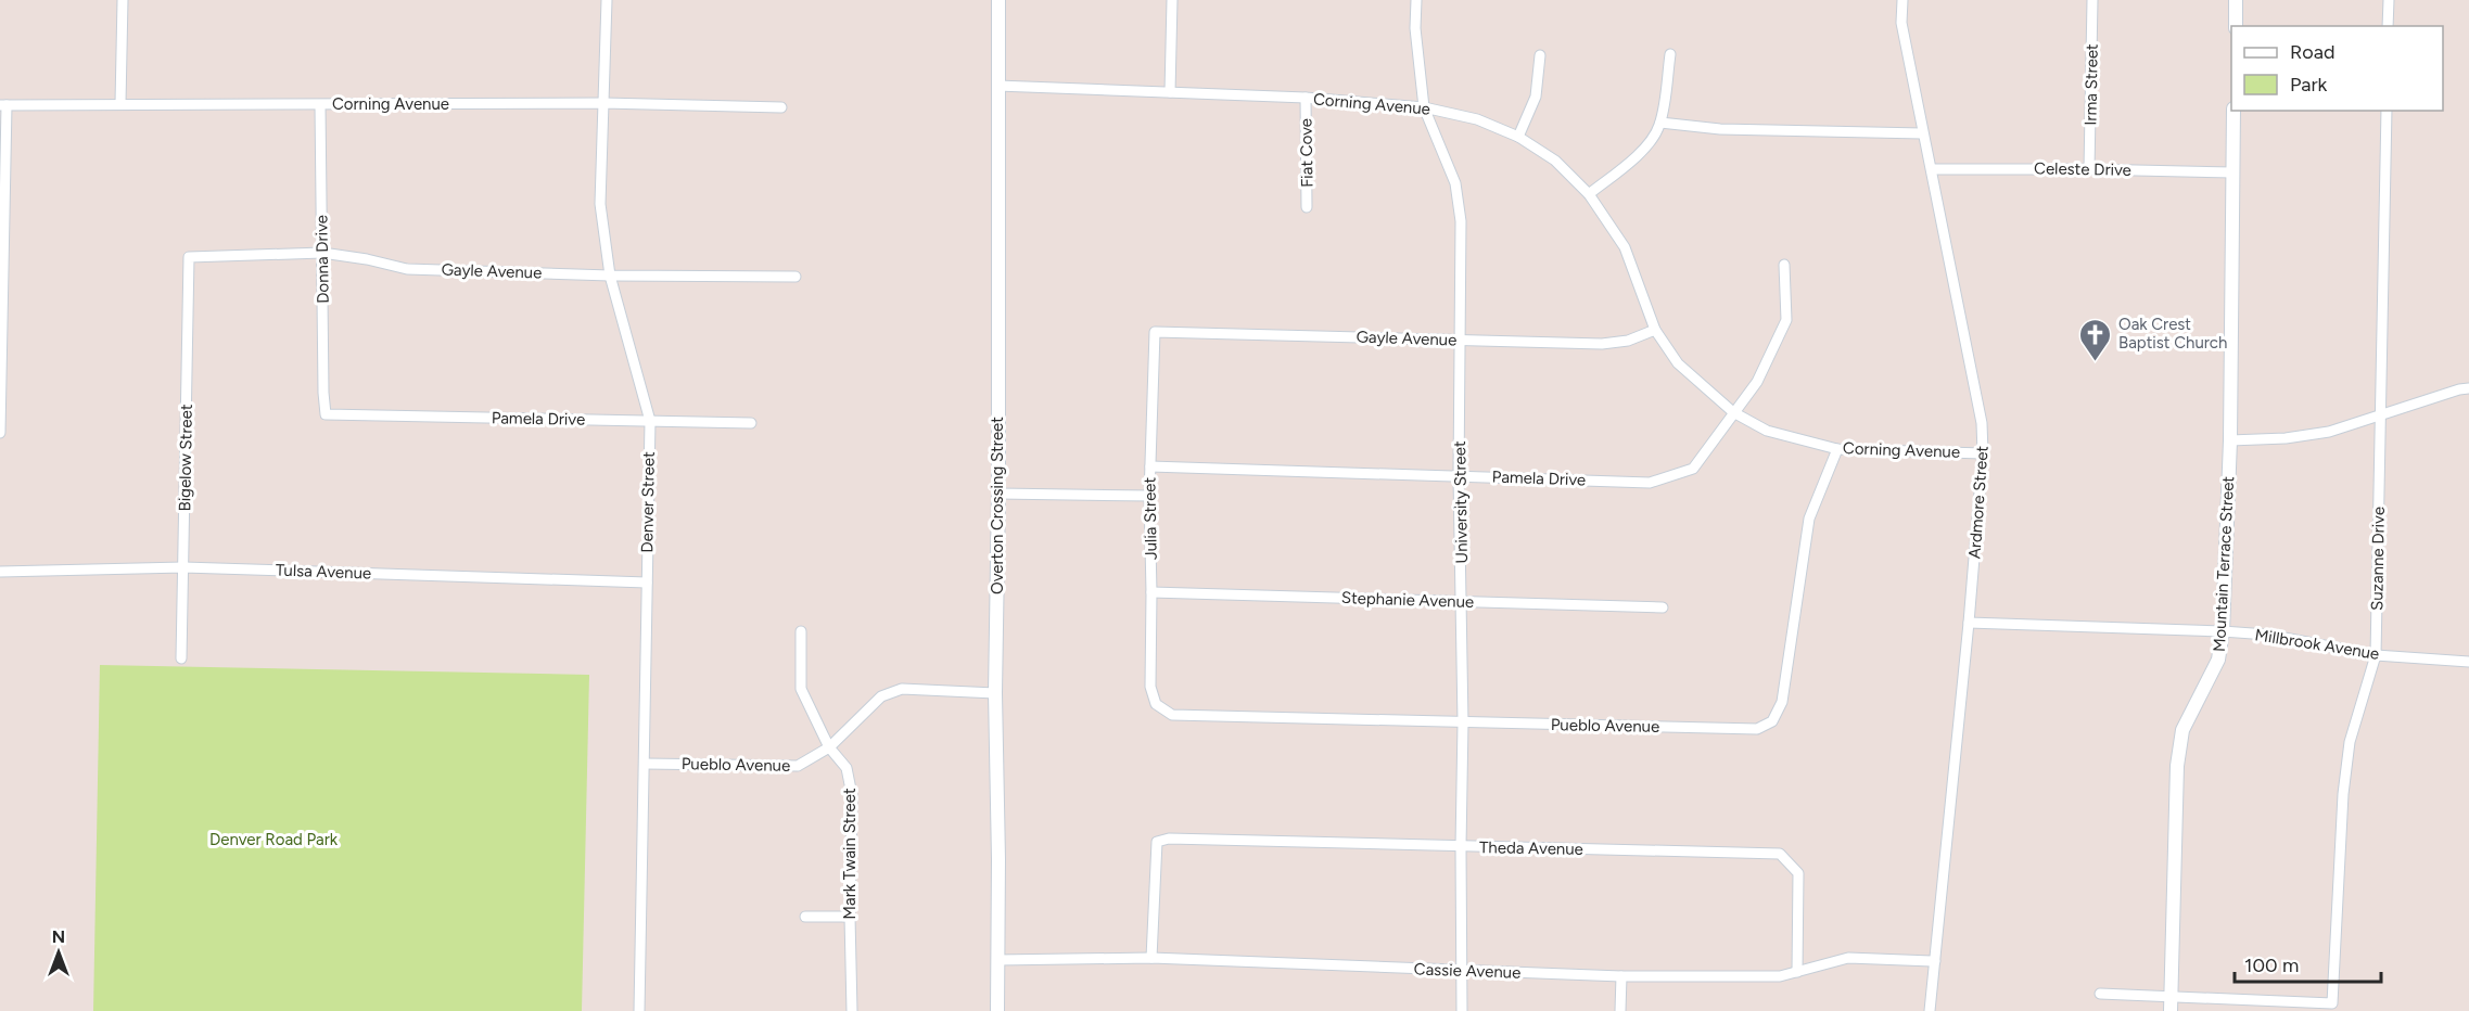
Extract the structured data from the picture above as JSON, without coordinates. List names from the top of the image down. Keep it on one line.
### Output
{"streets":{"street":["Irma Street","Corning Avenue","Fiat Cove","Celeste Drive","Donna Drive","Gayle Avenue","Pamela Drive","Bigelow Street","Denver Street","University Street","Ardmore Street","Overton Crossing Street","Julia Street","Suzanne Drive","Mountain Terrace Street","Tulsa Avenue","Stephanie Avenue","Millbrook Avenue","Pueblo Avenue","Theda Avenue","Mark Twain Street","Cassie Avenue"]},"crossings":[["Irma Street","Celeste Drive"],["Corning Avenue","Fiat Cove"],["Corning Avenue","Donna Drive"],["Corning Avenue","Gayle Avenue"],["Corning Avenue","Pamela Drive"],["Corning Avenue","Denver Street"],["Corning Avenue","University Street"],["Corning Avenue","Ardmore Street"],["Corning Avenue","Overton Crossing Street"],["Corning Avenue","Pueblo Avenue"],["Celeste Drive","Ardmore Street"],["Celeste Drive","Mountain Terrace Street"],["Donna Drive","Gayle Avenue"],["Donna Drive","Pamela Drive"],["Gayle Avenue","Bigelow Street"],["Gayle Avenue","Denver Street"],["Gayle Avenue","University Street"],["Gayle Avenue","Julia Street"],["Pamela Drive","Denver Street"],["Pamela Drive","University Street"],["Pamela Drive","Julia Street"],["Bigelow Street","Tulsa Avenue"],["Denver Street","Tulsa Avenue"],["Denver Street","Pueblo Avenue"],["University Street","Stephanie Avenue"],["University Street","Pueblo Avenue"],["University Street","Theda Avenue"],["University Street","Cassie Avenue"],["Ardmore Street","Millbrook Avenue"],["Ardmore Street","Cassie Avenue"],["Overton Crossing Street","Pueblo Avenue"],["Overton Crossing Street","Cassie Avenue"],["Julia Street","Stephanie Avenue"],["Julia Street","Pueblo Avenue"],["Suzanne Drive","Mountain Terrace Street"],["Suzanne Drive","Millbrook Avenue"],["Mountain Terrace Street","Millbrook Avenue"],["Pueblo Avenue","Mark Twain Street"],["Theda Avenue","Cassie Avenue"]],"parks":["Denver Road Park"],"places":{"church":["Oak Crest Baptist Church"]},"legend":["Road","Park"],"scale_bar":"100 m","north":"top"}
